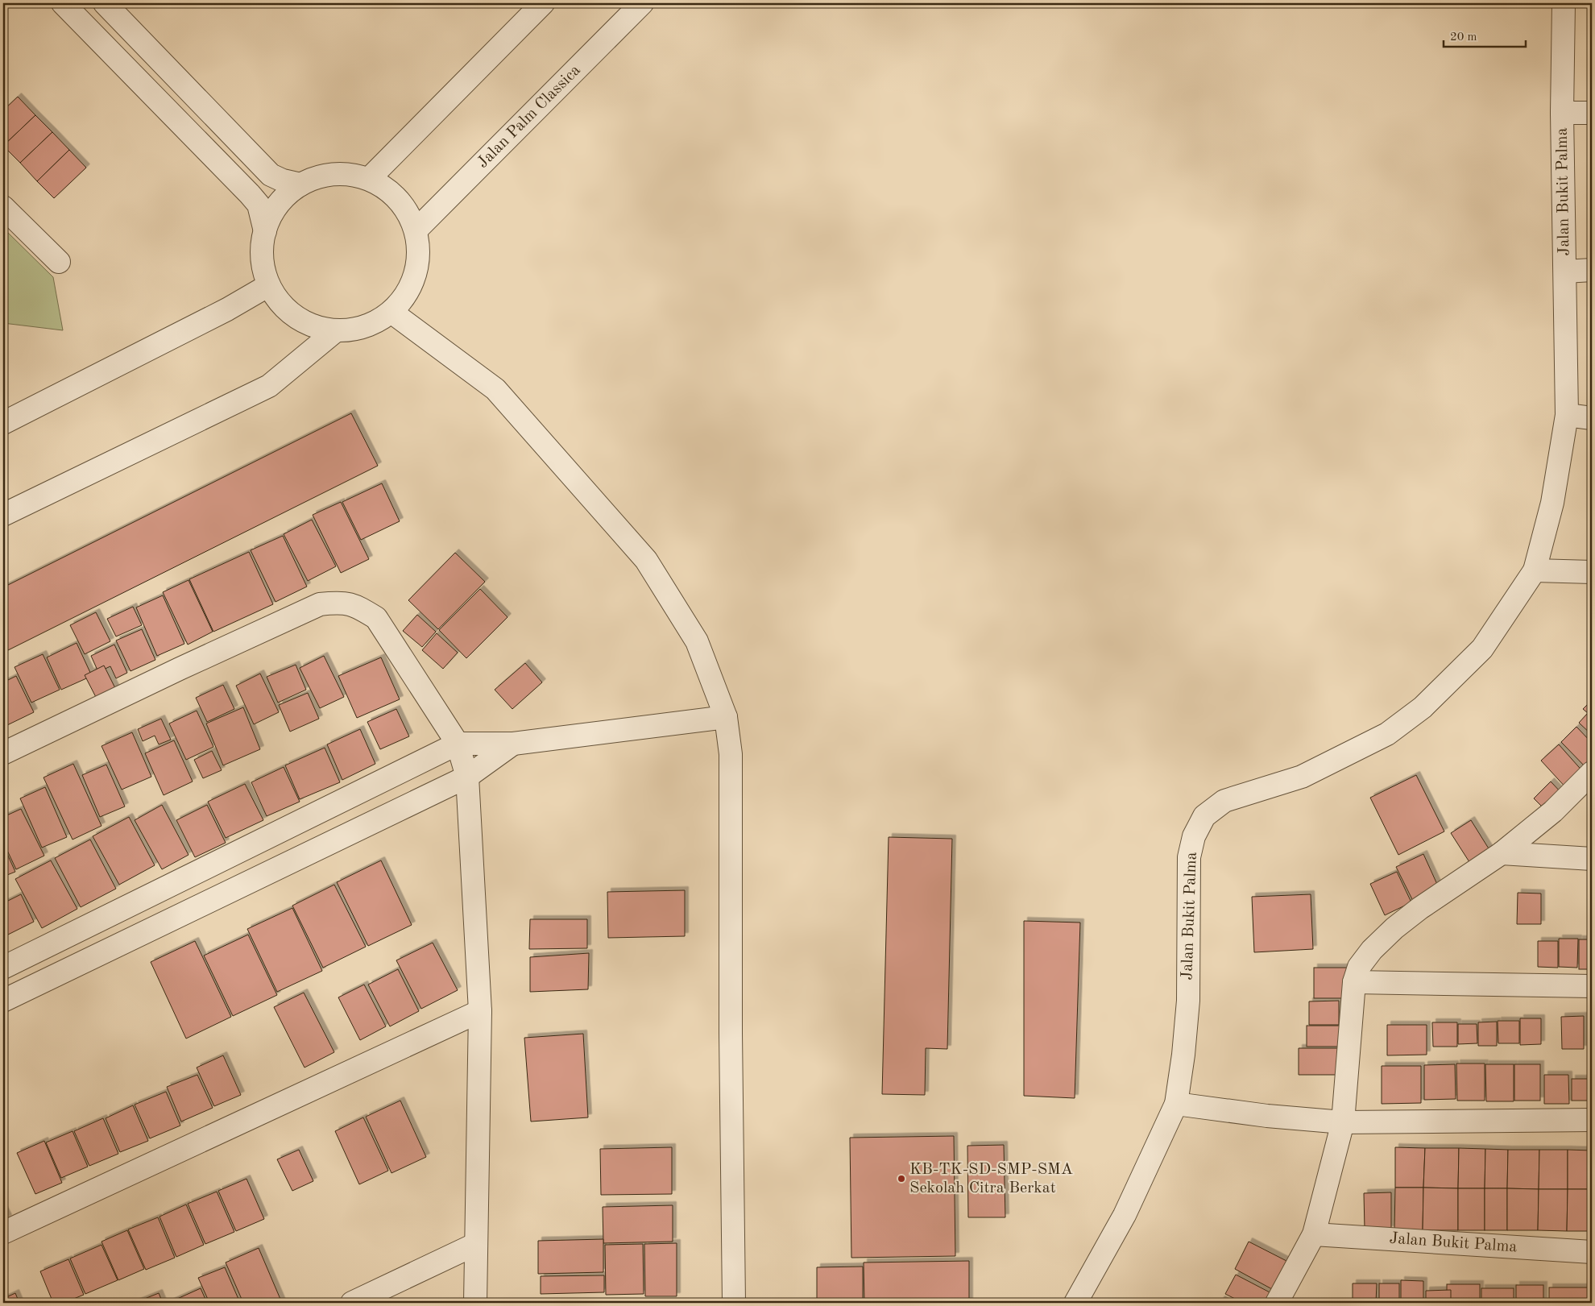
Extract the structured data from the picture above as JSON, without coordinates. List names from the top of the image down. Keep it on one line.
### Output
{"streets":{"street":["Jalan Palm Classica","Jalan Bukit Palma"]},"places":["KB-TK-SD-SMP-SMA Sekolah Citra Berkat"],"scale_bar":"20 m"}
